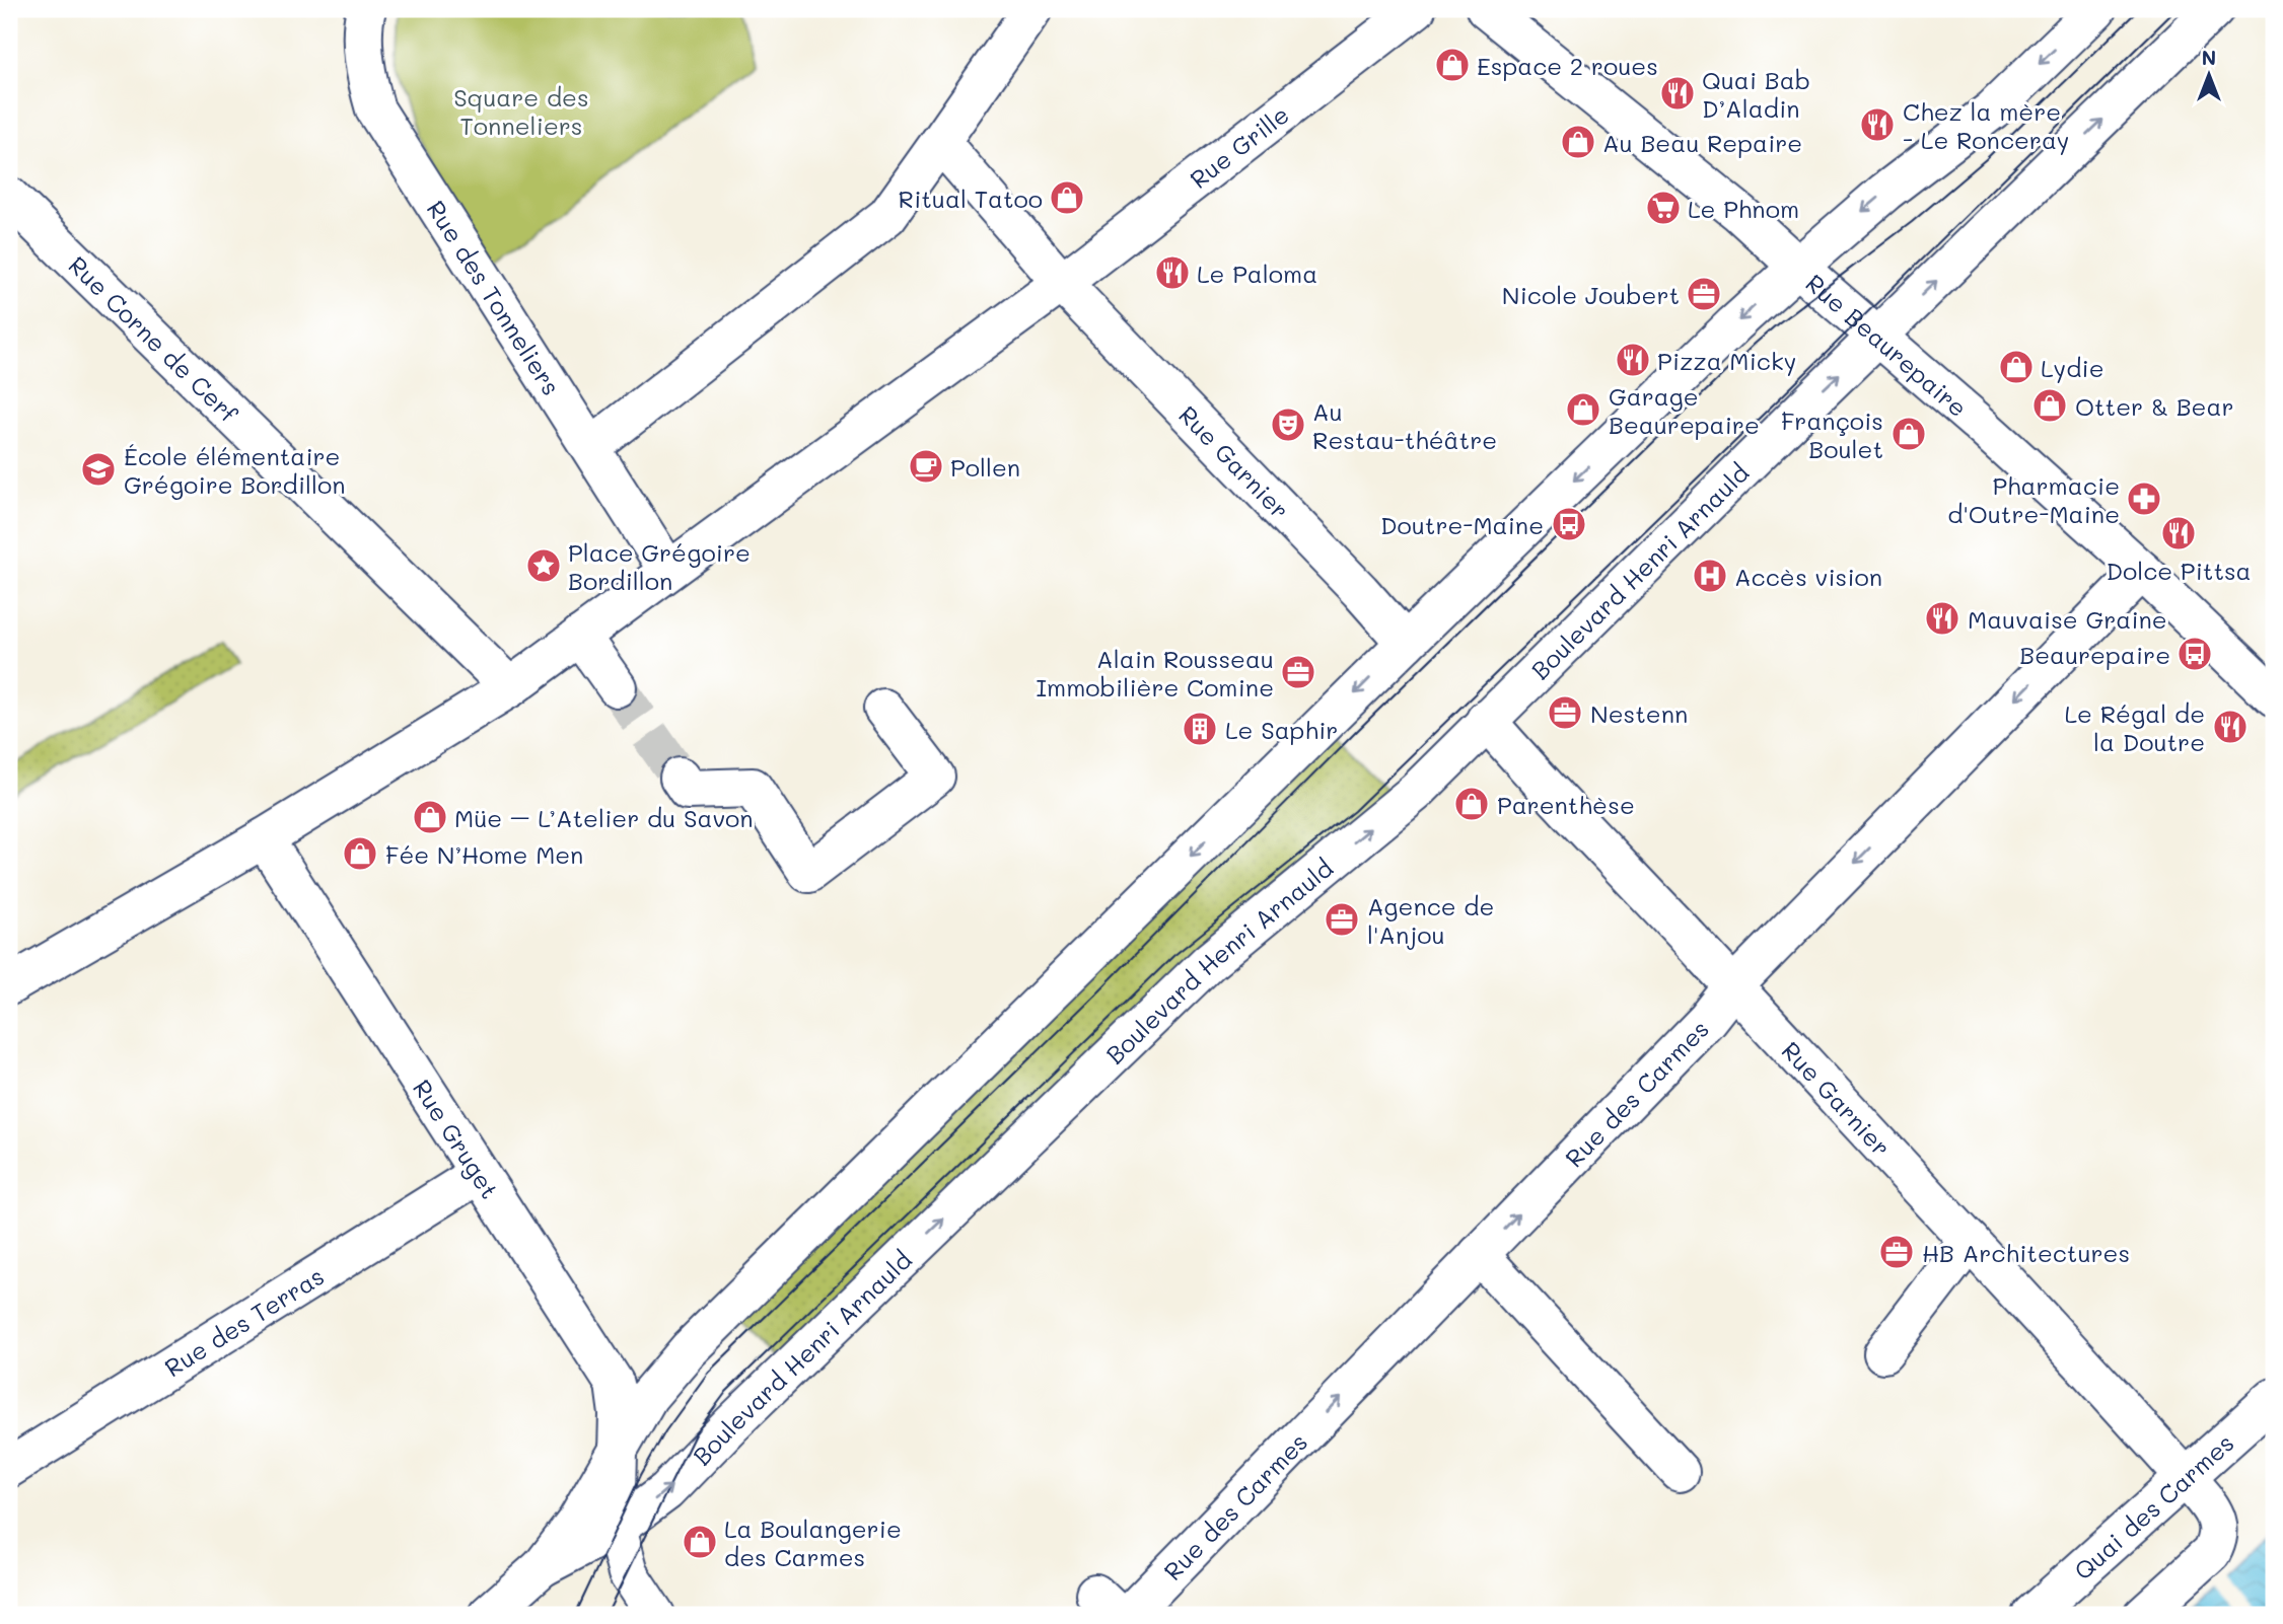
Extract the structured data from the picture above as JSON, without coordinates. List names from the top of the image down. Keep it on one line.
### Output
{"streets":{"street":["Rue Grille","Rue des Tonneliers","Rue Corne de Cerf","Rue Beaurepaire","Rue Garnier","Boulevard Henri Arnauld","Rue des Carmes","Rue Gruget","Rue des Terras","Quai des Carmes"]},"crossings":[["Rue Grille","Rue Garnier"],["Rue Beaurepaire","Boulevard Henri Arnauld"],["Rue Beaurepaire","Rue des Carmes"],["Rue Garnier","Boulevard Henri Arnauld"],["Rue Garnier","Rue des Carmes"],["Rue Garnier","Quai des Carmes"],["Boulevard Henri Arnauld","Rue Gruget"],["Rue Gruget","Rue des Terras"]],"parks":["Square des Tonneliers"],"places":{"shop":["Espace 2 roues","Au Beau Repaire","Ritual Tatoo","Lydie","Otter & Bear","Garage Beaurepaire","François Boulet","Parenthèse","Müe – L’Atelier du Savon","Fée N’Home Men","La Boulangerie des Carmes"],"restaurant":["Quai Bab D’Aladin","Chez la mère - Le Ronceray","Le Paloma","Pizza Micky","Dolce Pittsa","Mauvaise Graine","Le Régal de la Doutre"],"supermarket":["Le Phnom"],"office":["Nicole Joubert","Alain Rousseau Immobilière Comine","Nestenn","Agence de l'Anjou","HB Architectures"],"theatre":["Au Restau-théâtre"],"cafe":["Pollen"],"school or university":["École élémentaire Grégoire Bordillon"],"pharmacy":["Pharmacie d'Outre-Maine"],"bus stop":["Doutre-Maine","Beaurepaire"],"place":["Place Grégoire Bordillon"],"hospital":["Accès vision"],"building":["Le Saphir"]},"north":"top"}
